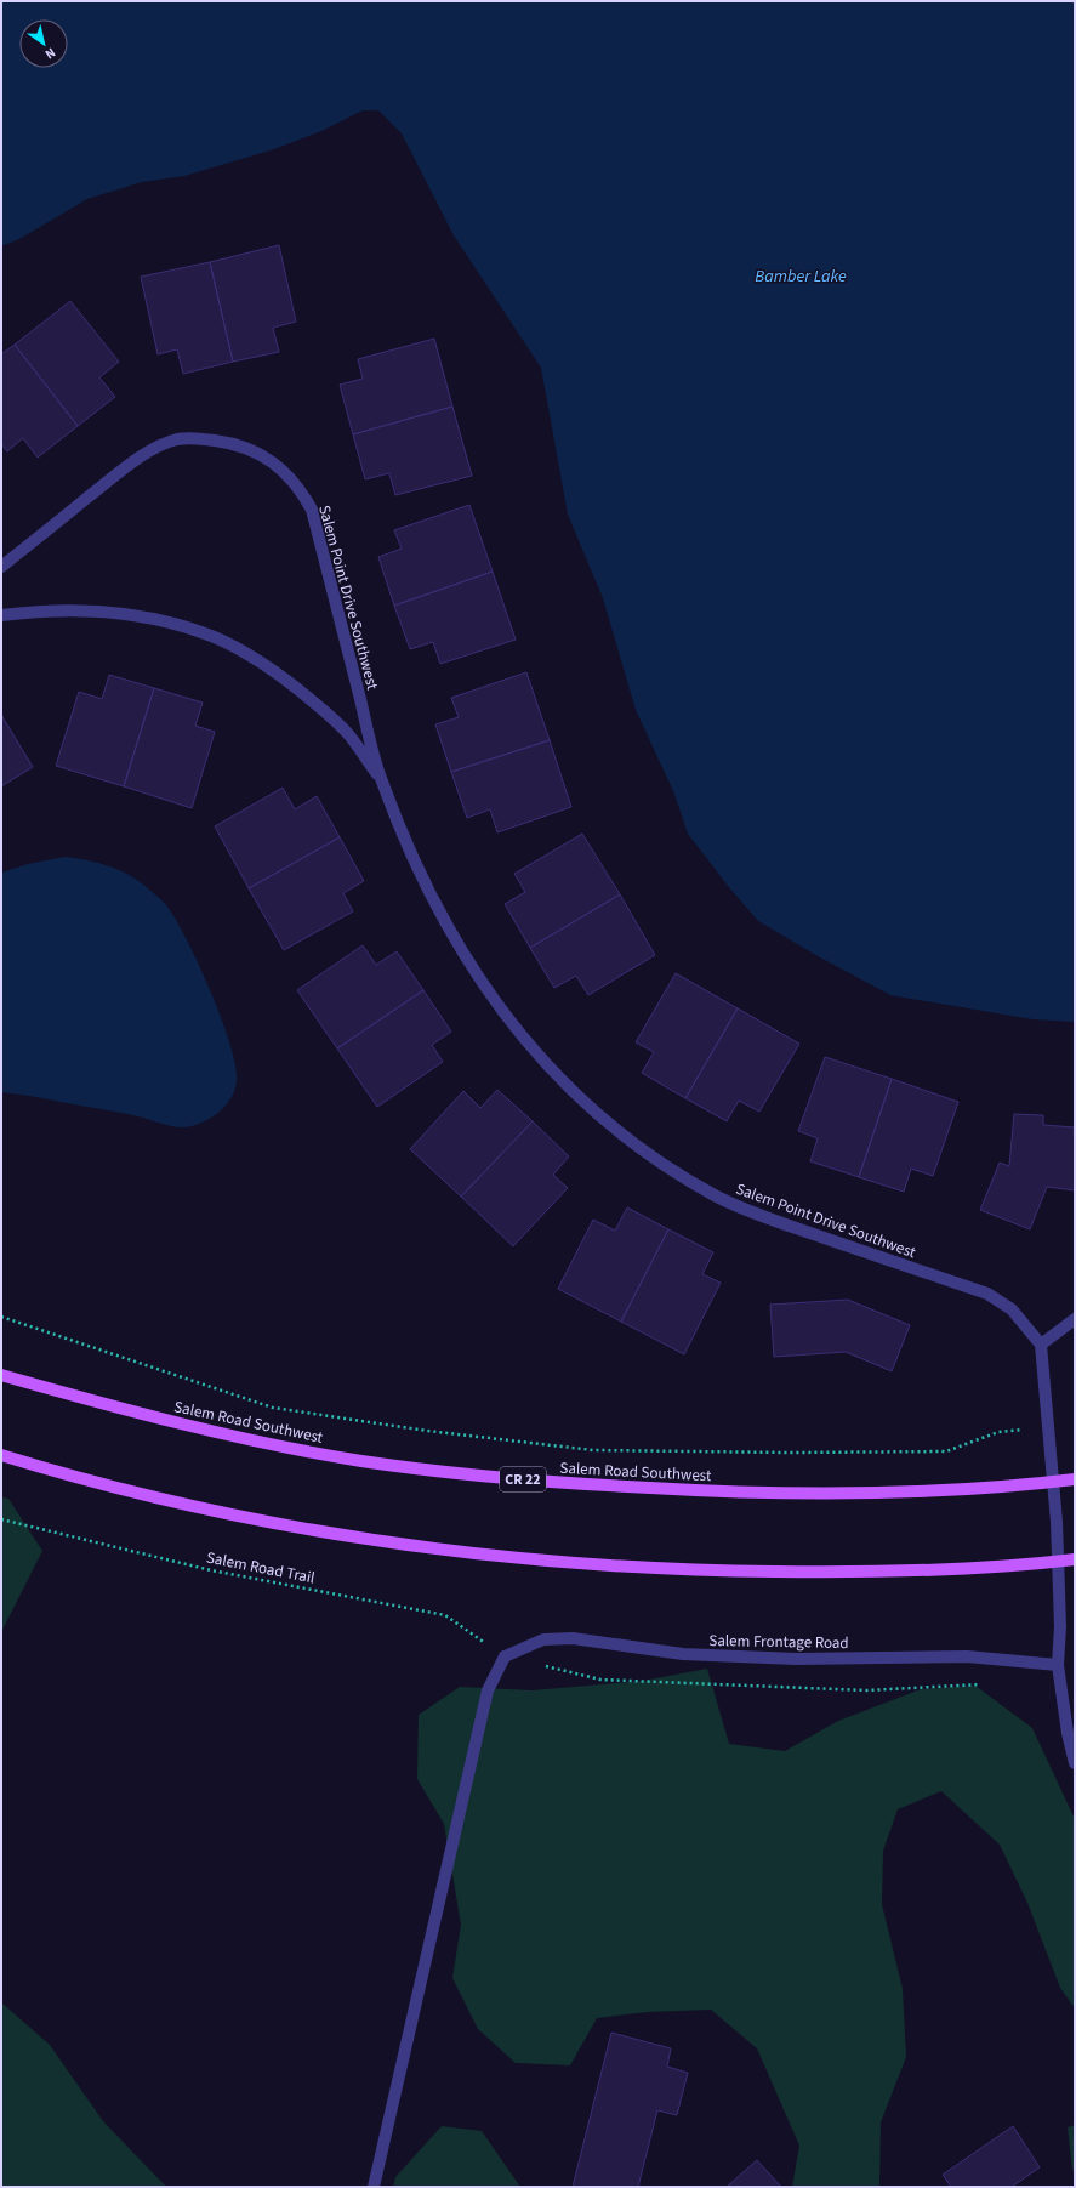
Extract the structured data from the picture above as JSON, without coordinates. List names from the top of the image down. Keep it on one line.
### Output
{"streets":{"main road":["Salem Road Southwest","CR 22"],"street":["Salem Point Drive Southwest","Salem Frontage Road"],"path":["Salem Road Trail"]},"crossings":[["Salem Road Trail","Salem Frontage Road"]],"water":["Bamber Lake"],"north":"bottom right"}
